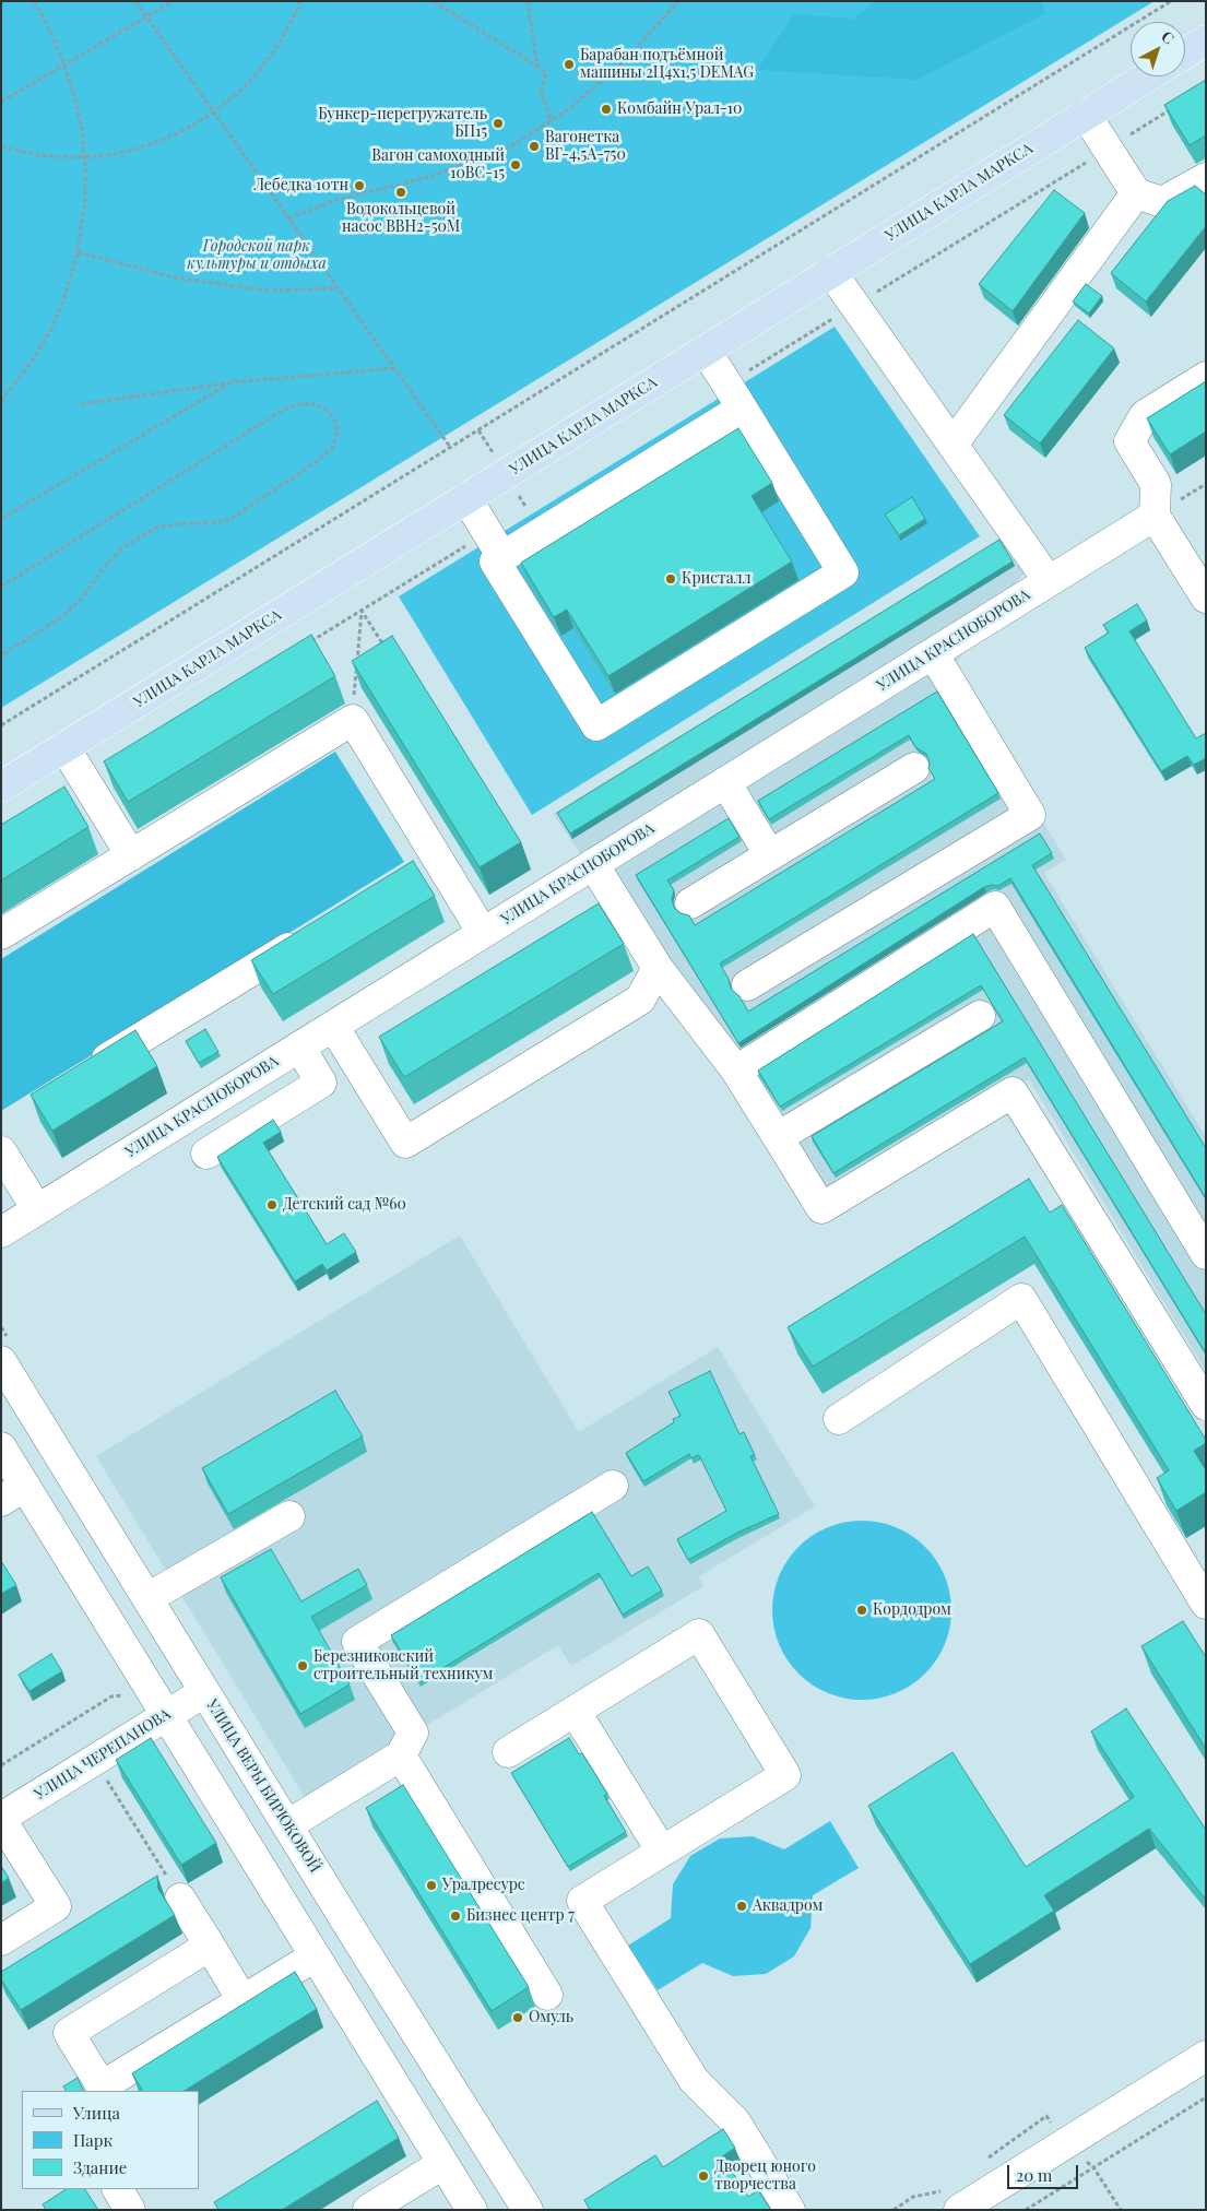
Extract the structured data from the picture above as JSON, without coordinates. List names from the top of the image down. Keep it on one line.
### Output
{"streets":{"main road":["УЛИЦА КАРЛА МАРКСА"],"street":["УЛИЦА КРАСНОБОРОВА","УЛИЦА ЧЕРЕПАНОВА","УЛИЦА ВЕРЫ БИРЮКОВОЙ"]},"crossings":[["УЛИЦА ЧЕРЕПАНОВА","УЛИЦА ВЕРЫ БИРЮКОВОЙ"]],"parks":["Городской парк культуры и отдыха"],"places":["Барабан подъёмной машины 2Ц4х1,5 DEMAG","Комбайн Урал-10","Бункер-перегружатель БП15","Вагонетка ВГ-4,5А-750","Вагон самоходный 10ВС-15","Лебедка 10тн","Водокольцевой насос ВВН2-50М","Кристалл","Детский сад №60","Кордодром","Березниковский строительный техникум","Уралресурс","Аквадром","Бизнес центр 7","Омуль","Дворец юного творчества"],"legend":["Улица","Парк","Здание"],"scale_bar":"20 m","north":"top right"}
